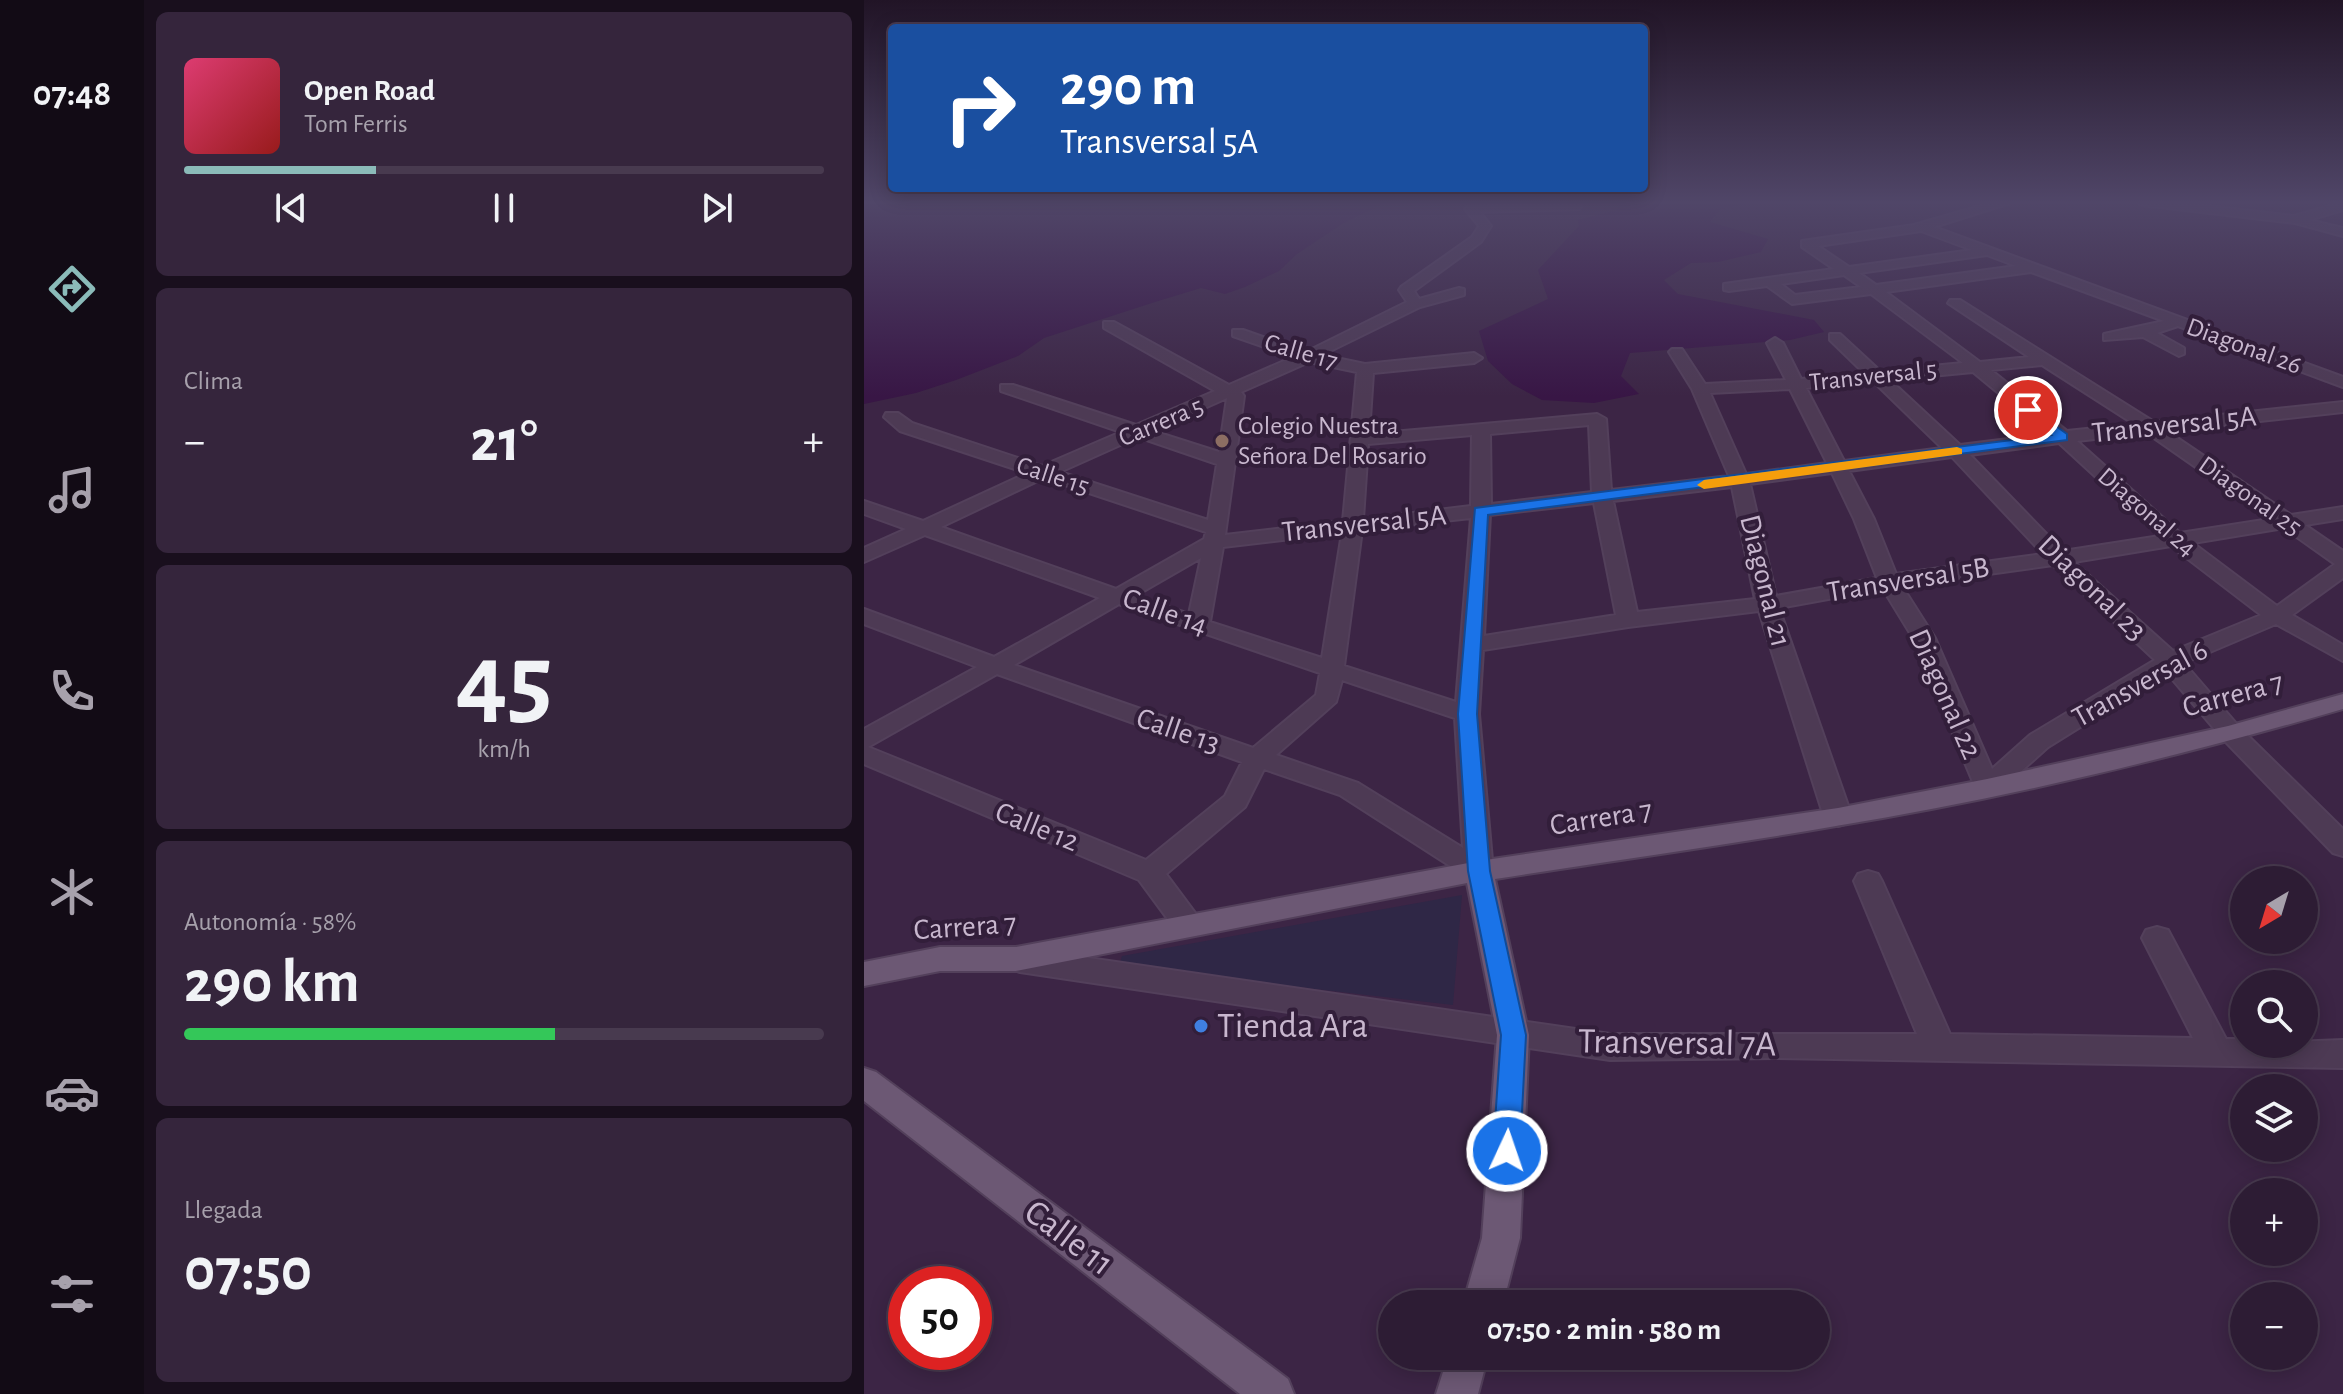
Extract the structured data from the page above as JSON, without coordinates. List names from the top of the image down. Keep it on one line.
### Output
{"streets":{"main road":["Carrera 7","Calle 11"],"street":["Diagonal 26","Calle 17","Transversal 5","Carrera 5","Transversal 5A","Calle 15","Diagonal 25","Diagonal 24","Transversal 5B","Diagonal 21","Diagonal 23","Calle 14","Transversal 6","Diagonal 22","Calle 13","Calle 12","Transversal 7A"]},"crossings":[["Calle 17","Carrera 5"],["Transversal 5","Diagonal 25"],["Transversal 5","Diagonal 24"],["Transversal 5","Diagonal 21"],["Transversal 5","Diagonal 23"],["Transversal 5","Diagonal 22"],["Carrera 5","Calle 15"],["Carrera 5","Calle 14"],["Transversal 5A","Calle 15"],["Transversal 5A","Diagonal 25"],["Transversal 5A","Diagonal 24"],["Transversal 5A","Diagonal 21"],["Transversal 5A","Diagonal 23"],["Transversal 5A","Calle 14"],["Transversal 5A","Diagonal 22"],["Transversal 5A","Calle 13"],["Diagonal 25","Transversal 5B"],["Diagonal 24","Transversal 5B"],["Diagonal 24","Transversal 6"],["Transversal 5B","Diagonal 21"],["Transversal 5B","Diagonal 23"],["Transversal 5B","Diagonal 22"],["Diagonal 21","Carrera 7"],["Diagonal 23","Transversal 6"],["Diagonal 23","Carrera 7"],["Transversal 6","Diagonal 22"],["Transversal 6","Carrera 7"],["Diagonal 22","Carrera 7"],["Carrera 7","Calle 13"],["Carrera 7","Calle 12"],["Carrera 7","Transversal 7A"]],"places":["Colegio Nuestra Señora Del Rosario","Tienda Ara"],"north":"bottom left","page":{"tabs":"07:48","turn":["290 m","Transversal 5A"],"song":["Open Road","Tom Ferris"],"tile":["Clima",["45","km/h"],["Autonomía · 58%","290 km"],["Llegada","07:50"]],"heat":["−","21°","+"],"map_buttons":["+","−"],"limit":"50","trip":"07:50 · 2 min · 580 m"}}
